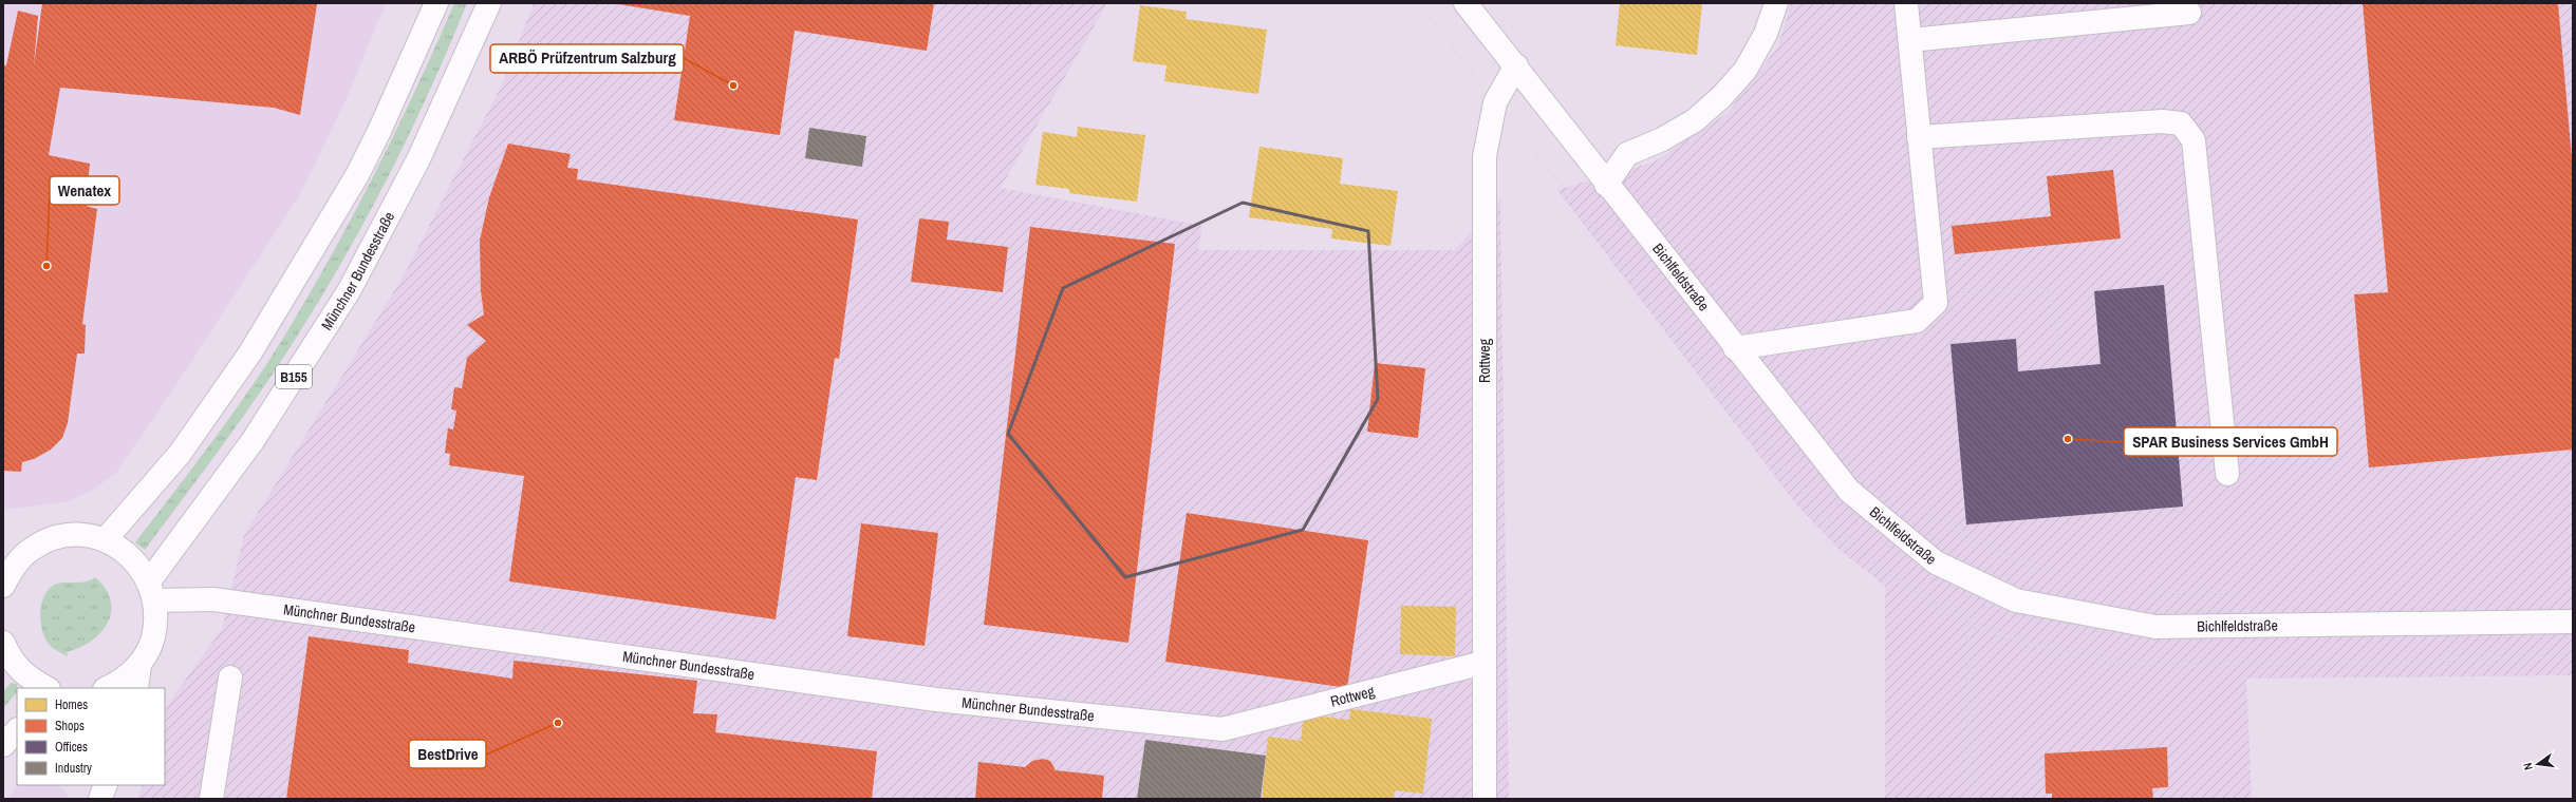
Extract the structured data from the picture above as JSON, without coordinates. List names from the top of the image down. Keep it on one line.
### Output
{"streets":{"street":["Münchner Bundesstraße","Bichlfeldstraße","Rottweg","B155"]},"crossings":[["Münchner Bundesstraße","Rottweg"],["Bichlfeldstraße","Rottweg"]],"places":["ARBÖ Prüfzentrum Salzburg","Wenatex","SPAR Business Services GmbH","BestDrive"],"legend":["Homes","Shops","Offices","Industry"],"north":"left"}
